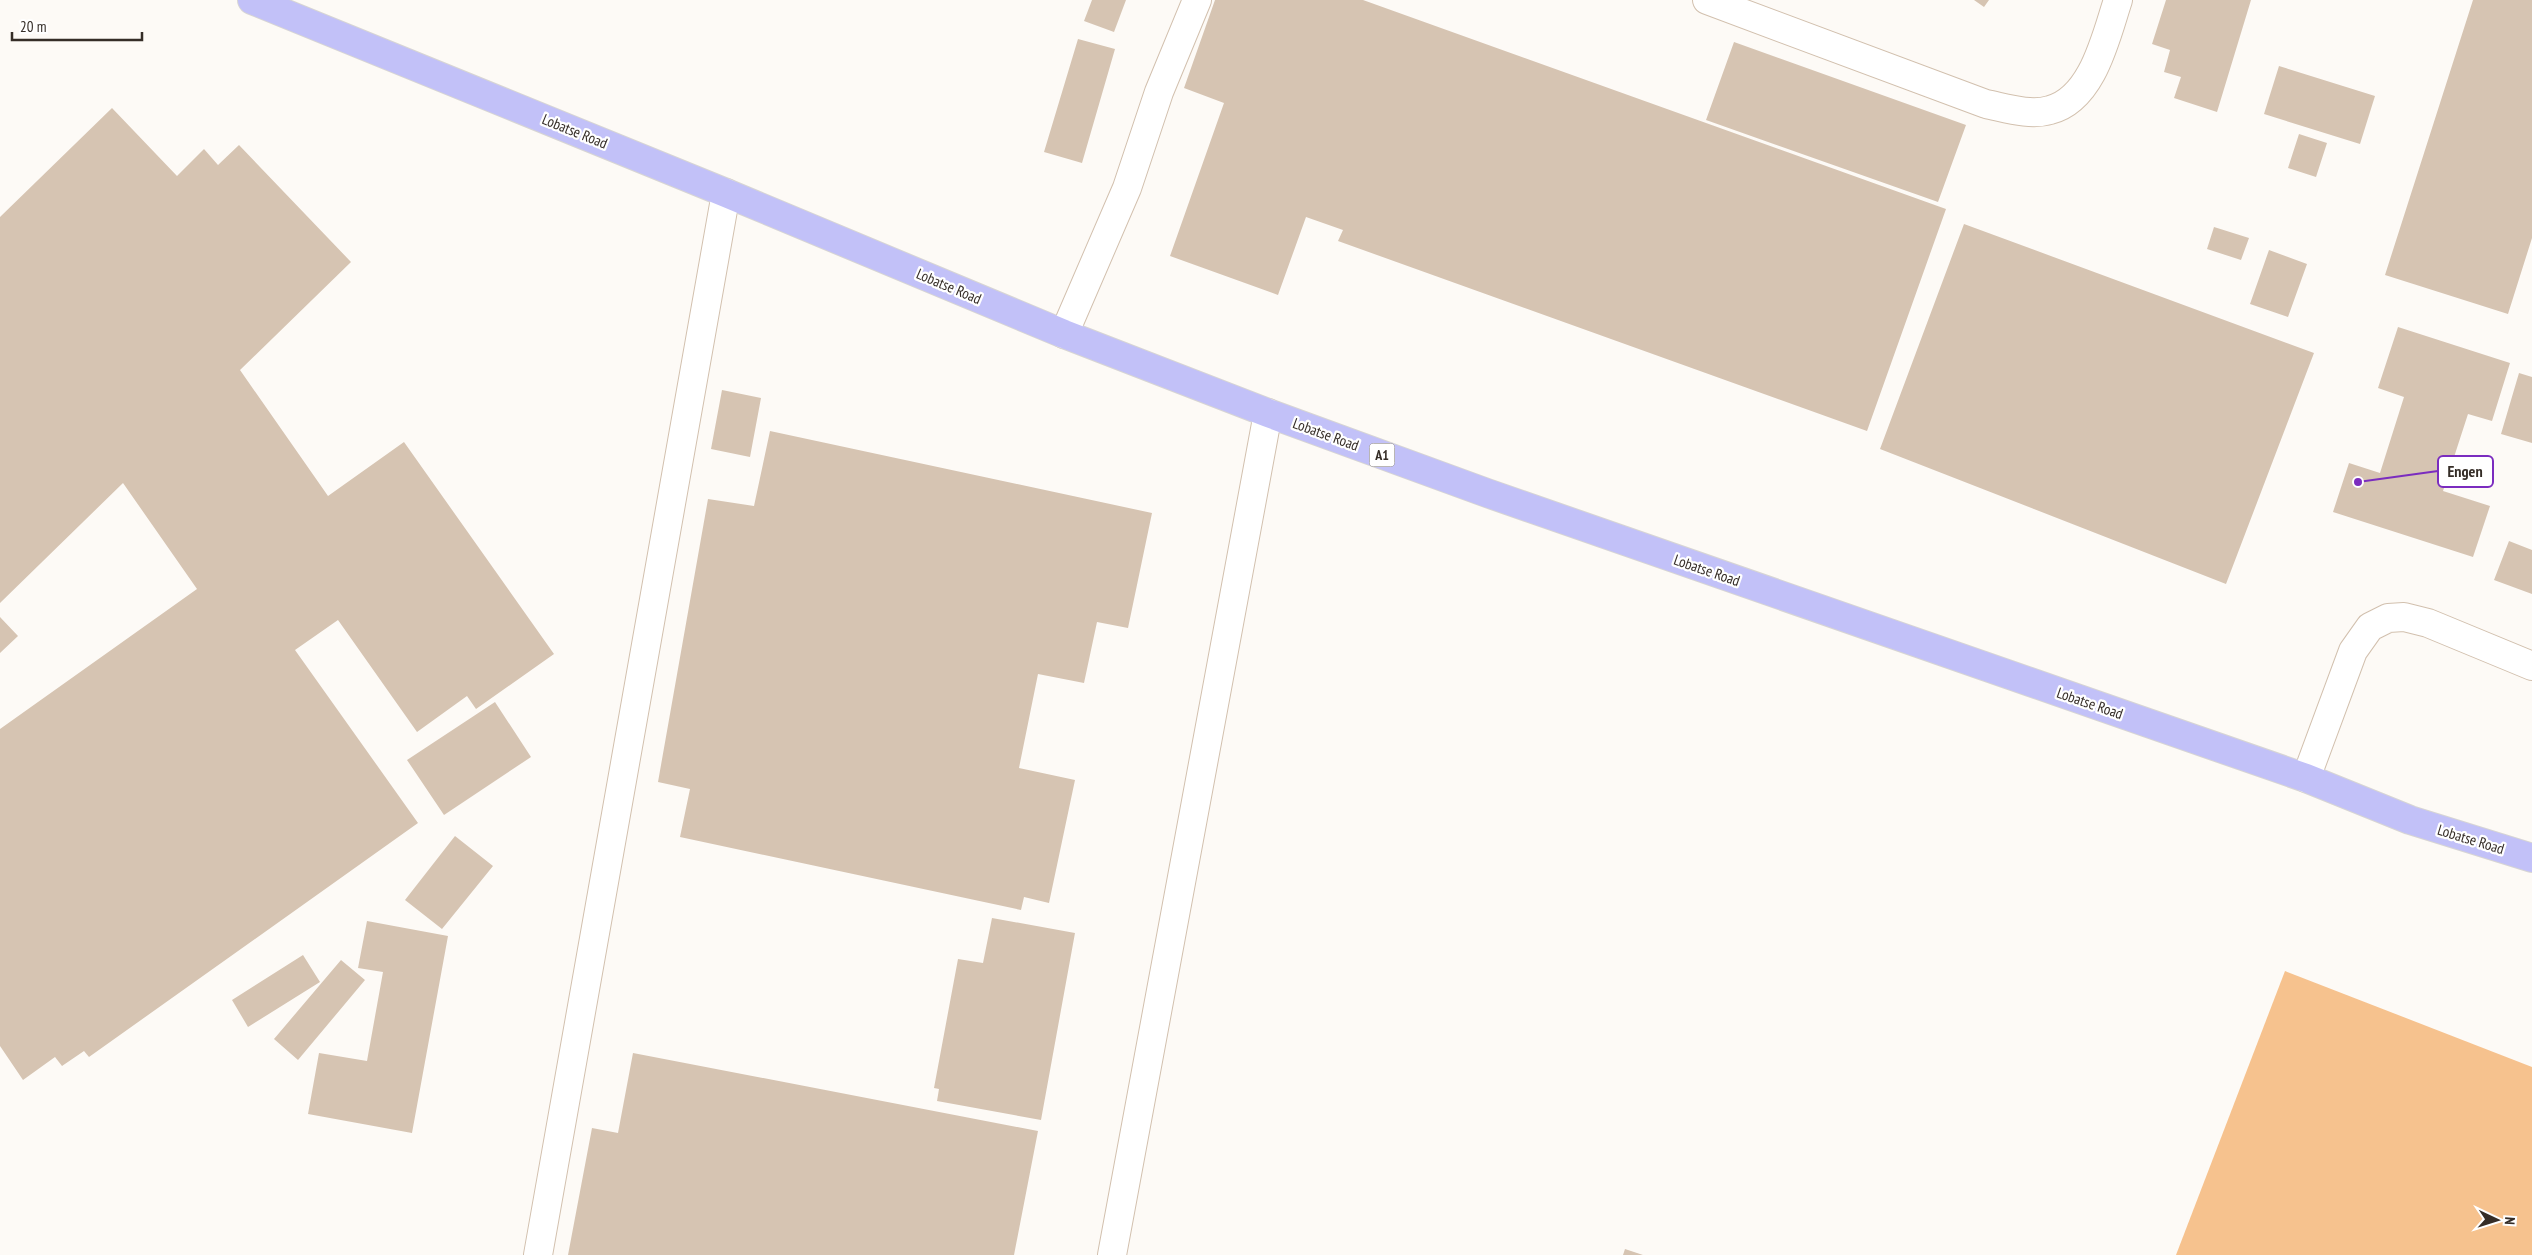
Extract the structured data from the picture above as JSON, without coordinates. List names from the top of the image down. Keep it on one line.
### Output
{"streets":{"highway":["Lobatse Road","A1"]},"places":["Engen"],"scale_bar":"20 m","north":"right"}
